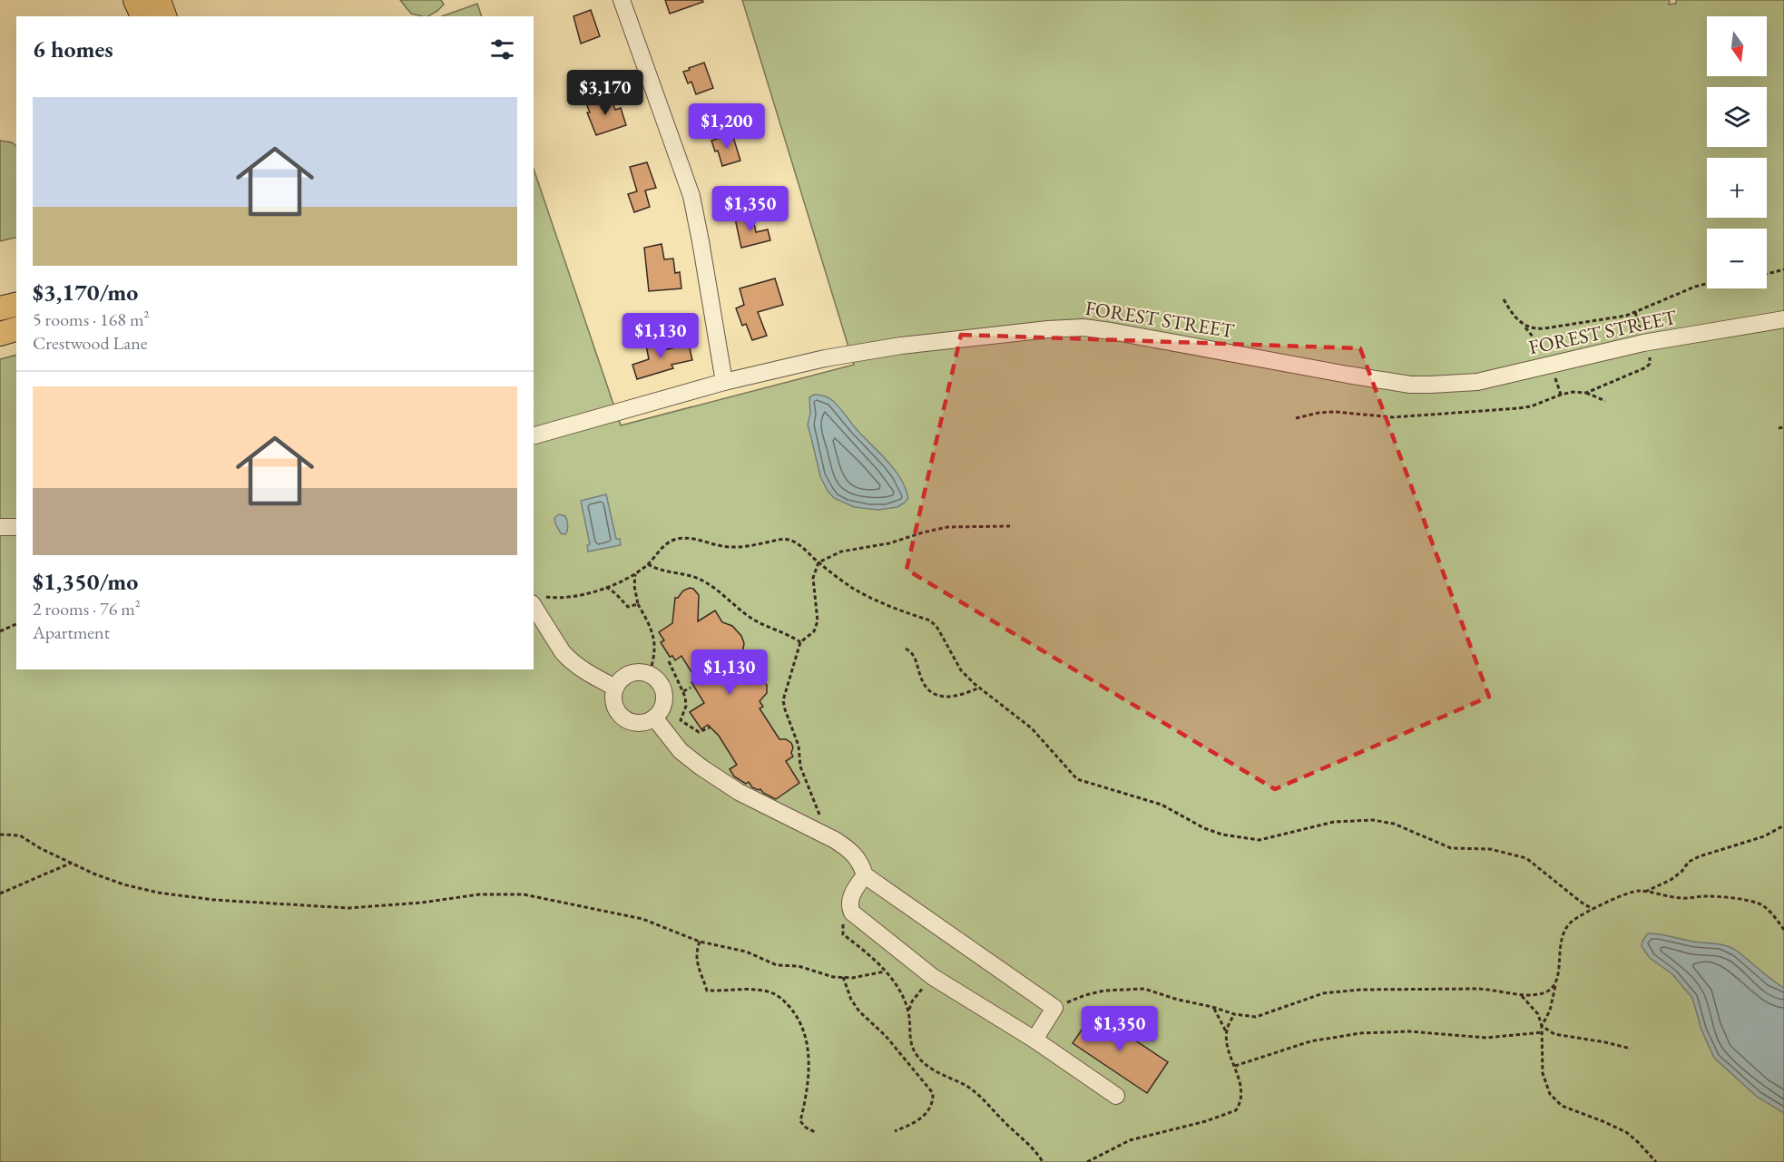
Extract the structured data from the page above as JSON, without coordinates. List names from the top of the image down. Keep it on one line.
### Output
{"streets":{"street":["FOREST STREET"]},"north":"bottom","page":{"map_buttons":["+","−"],"heading":"6 homes","price":["$3,170","$1,200","$1,350","$1,130","$1,130","$1,350"],"list":[{"name":"$3,170/mo","note":"5 rooms · 168 m² · Crestwood Lane"},{"name":"$1,350/mo","note":"2 rooms · 76 m² · Apartment"}]}}
